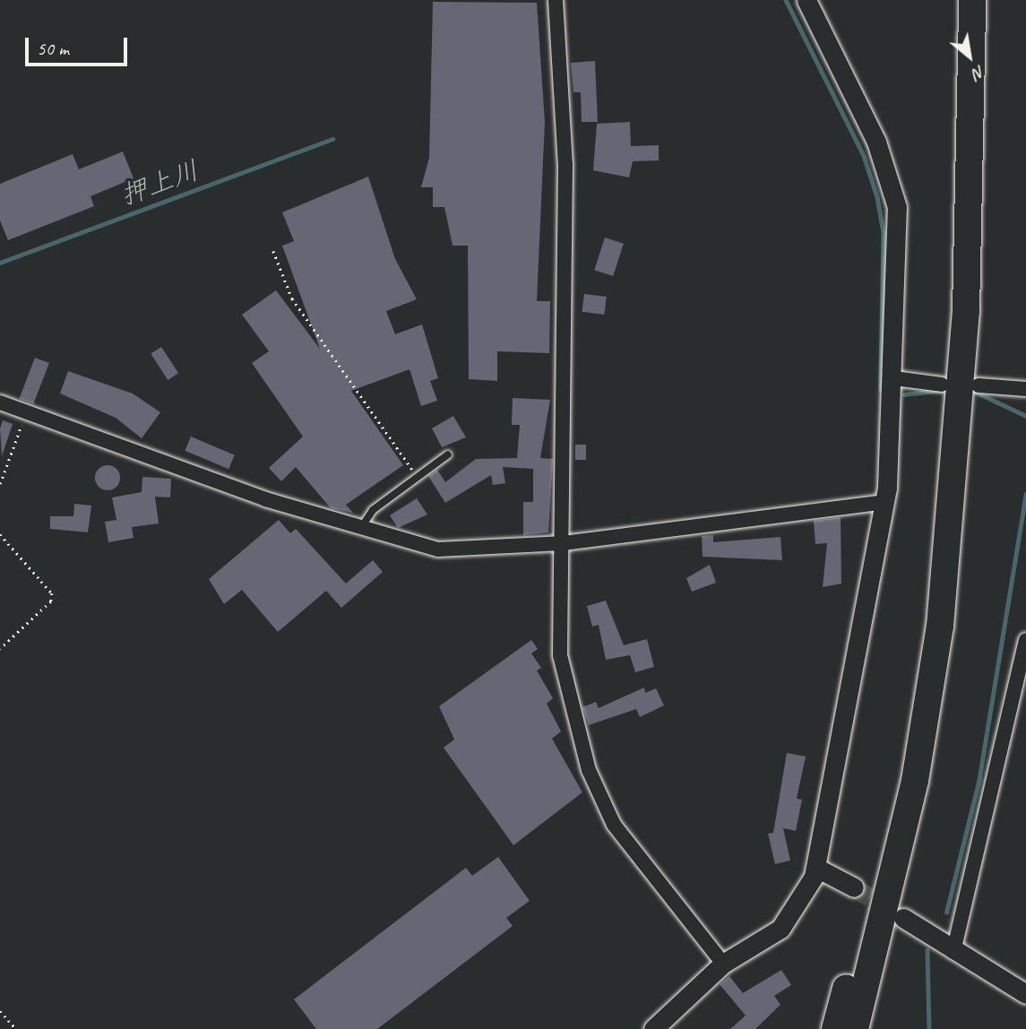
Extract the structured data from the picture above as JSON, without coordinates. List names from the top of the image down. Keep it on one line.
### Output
{"water":["押上川"],"scale_bar":"50 m","north":"bottom right"}
